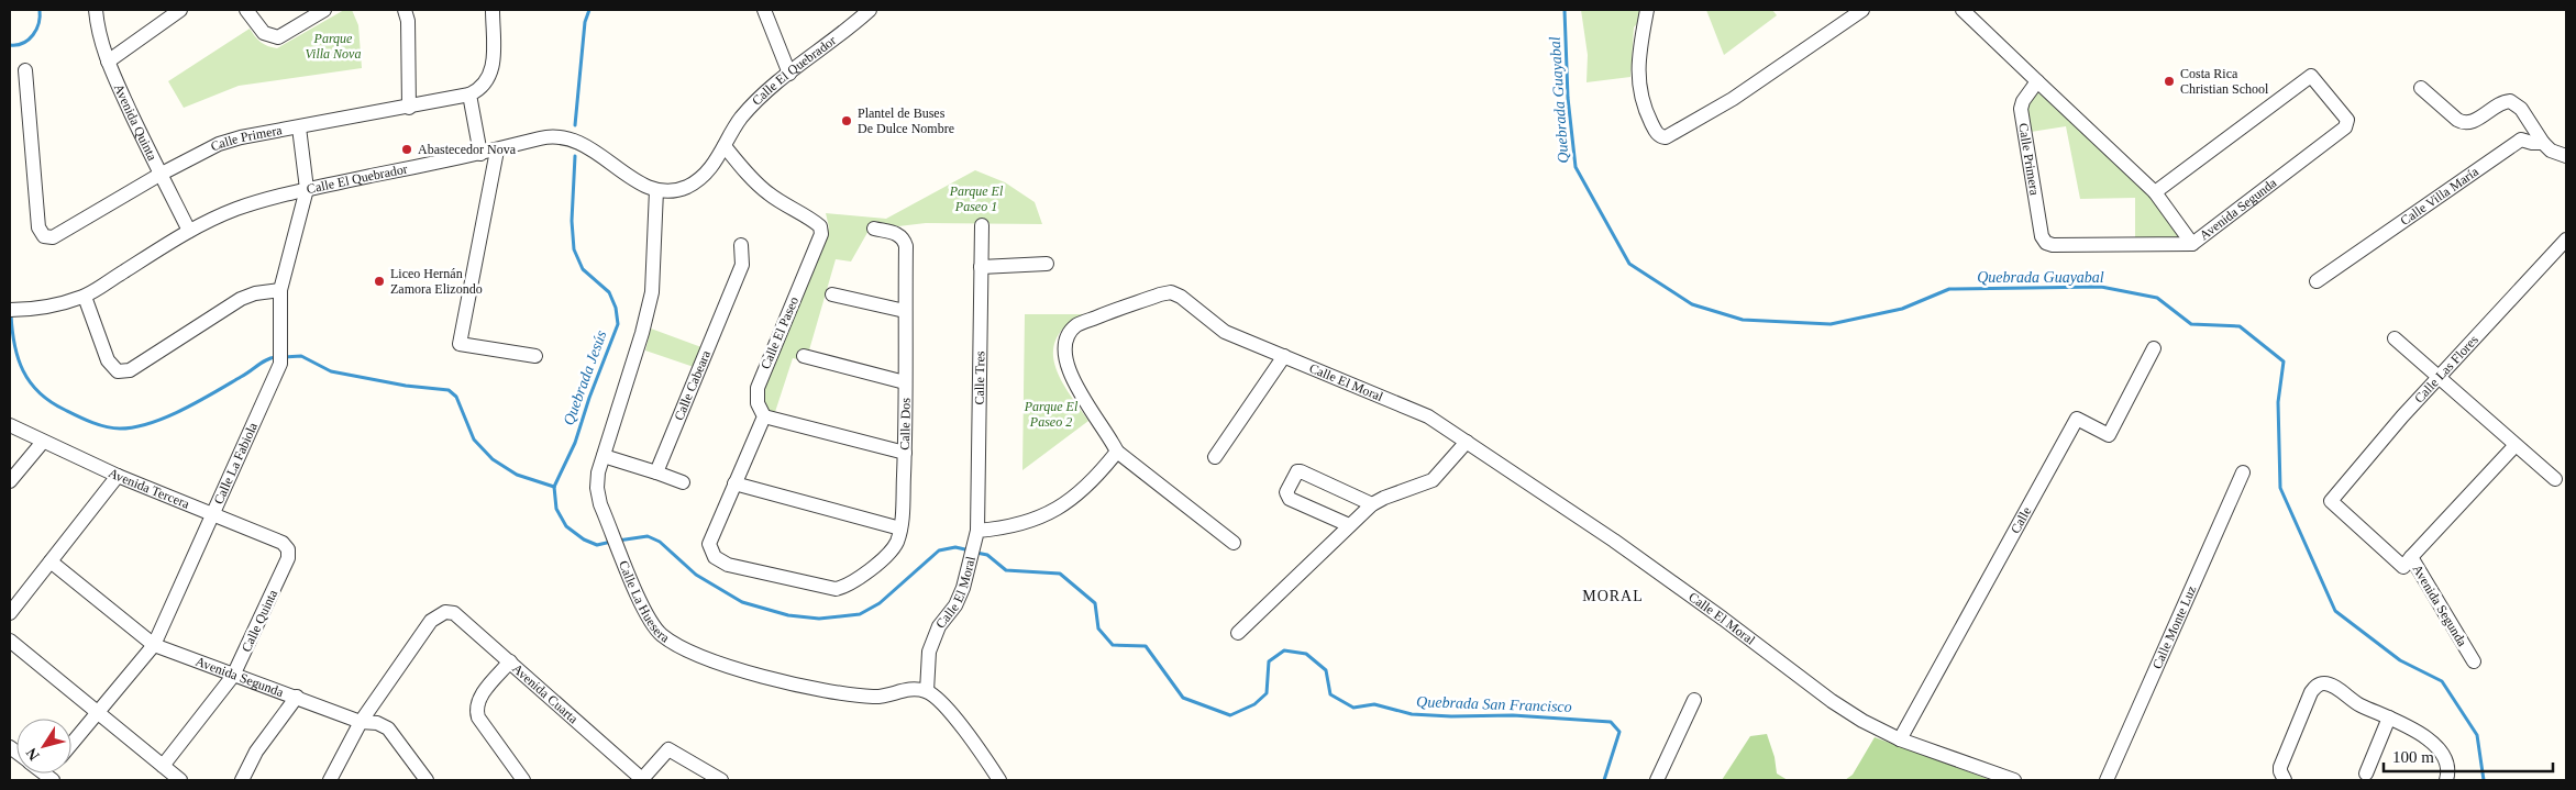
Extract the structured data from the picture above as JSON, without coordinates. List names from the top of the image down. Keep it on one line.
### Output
{"streets":{"street":["Calle El Quebrador","Avenida Quinta","Calle Primera","Calle Villa María","Avenida Segunda","Calle El Paseo","Calle Las Flores","Calle Tres","Calle El Moral","Calle Cabeara","Calle Dos","Calle La Fabiola","Avenida Tercera","Calle","Calle La Huesera","Calle Quinta","Calle Monte Luz","Avenida Cuarta"]},"crossings":[["Calle El Quebrador","Avenida Quinta"],["Calle El Quebrador","Calle El Paseo"],["Calle El Quebrador","Calle La Fabiola"],["Calle El Quebrador","Calle La Huesera"],["Avenida Quinta","Calle Primera"],["Calle Primera","Avenida Segunda"],["Avenida Segunda","Calle Las Flores"],["Avenida Segunda","Calle La Fabiola"],["Avenida Segunda","Calle Quinta"],["Avenida Segunda","Avenida Cuarta"],["Calle Tres","Calle El Moral"],["Calle El Moral","Calle"],["Calle El Moral","Calle La Huesera"],["Calle La Fabiola","Avenida Tercera"],["Avenida Tercera","Calle Quinta"]],"districts":["MORAL"],"water":["Quebrada Guayabal","Quebrada Jesús","Quebrada San Francisco"],"parks":["Parque Villa Nova","Parque El Paseo 1","Parque El Paseo 2"],"places":["Costa Rica Christian School","Plantel de Buses De Dulce Nombre","Abastecedor Nova","Liceo Hernán Zamora Elizondo"],"scale_bar":"100 m","north":"bottom left"}
